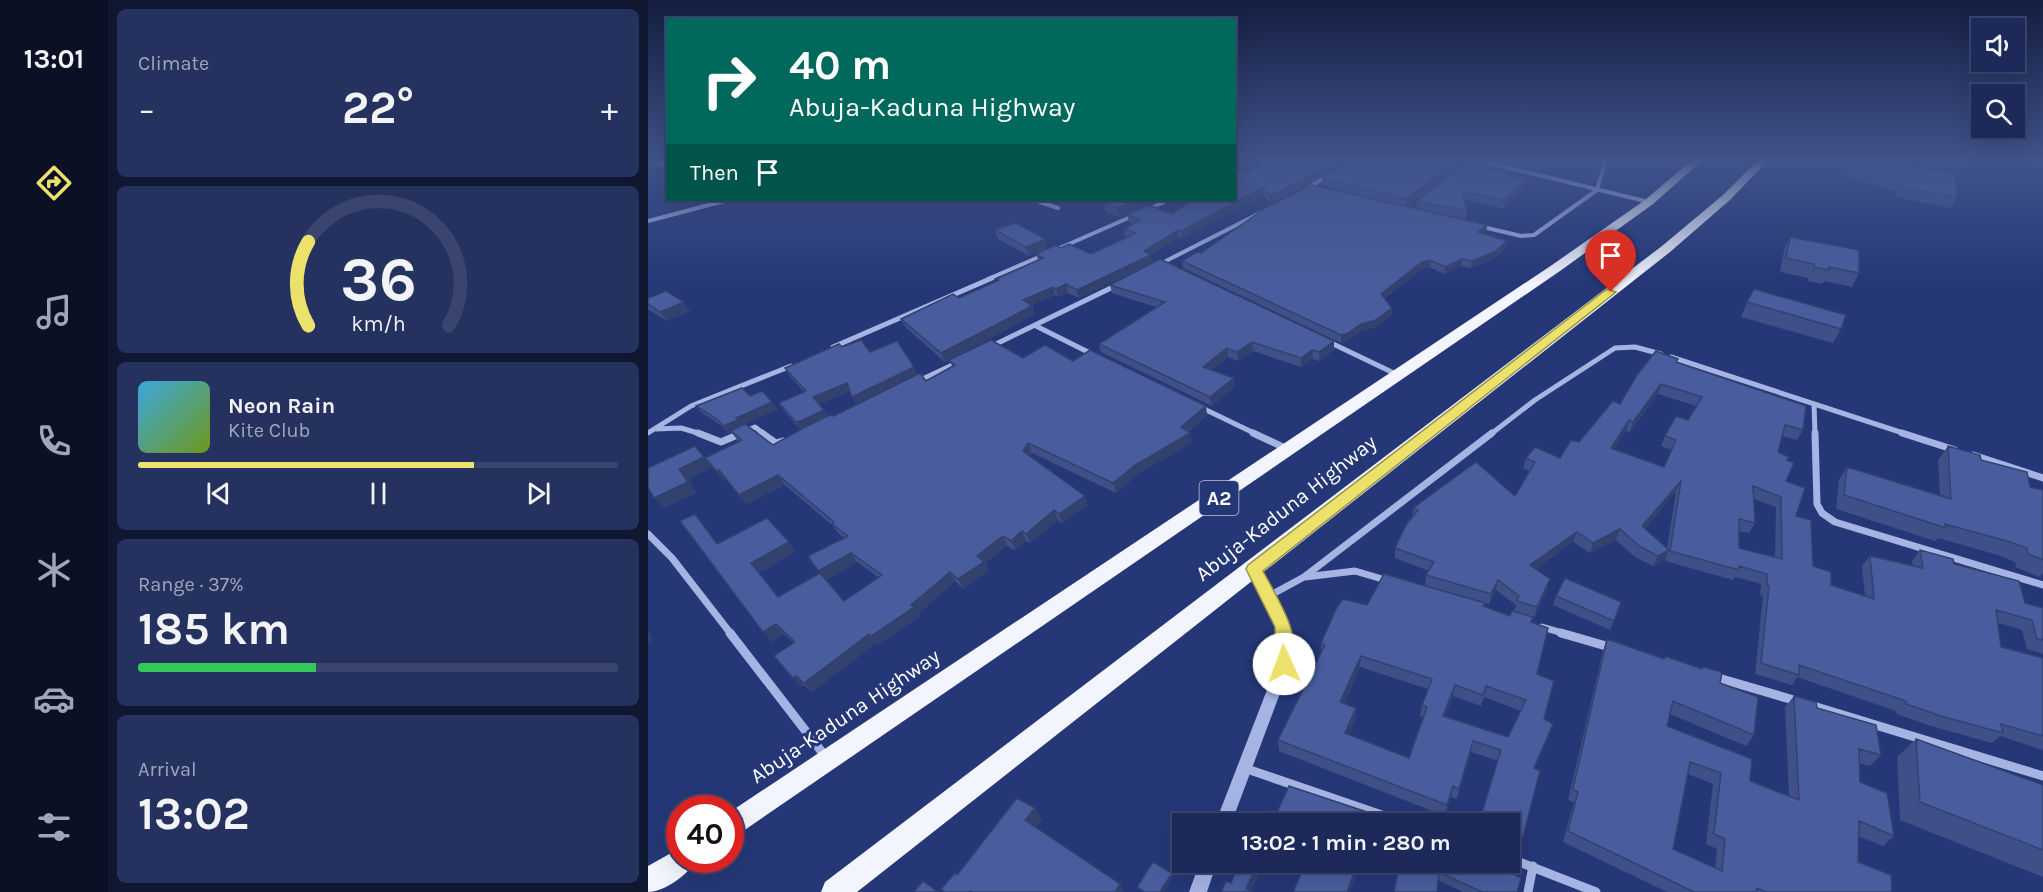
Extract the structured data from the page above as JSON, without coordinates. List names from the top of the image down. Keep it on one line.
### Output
{"streets":{"highway":["A2","Abuja-Kaduna Highway"]},"page":{"tabs":"13:01","tile":["Climate",["Range · 37%","185 km"],["Arrival","13:02"]],"turn":["40 m","Abuja-Kaduna Highway"],"heat":["−","22°","+"],"then":"Then","song":["Neon Rain","Kite Club"],"limit":"40","trip":"13:02 · 1 min · 280 m","gauge":["36","km/h"]}}
